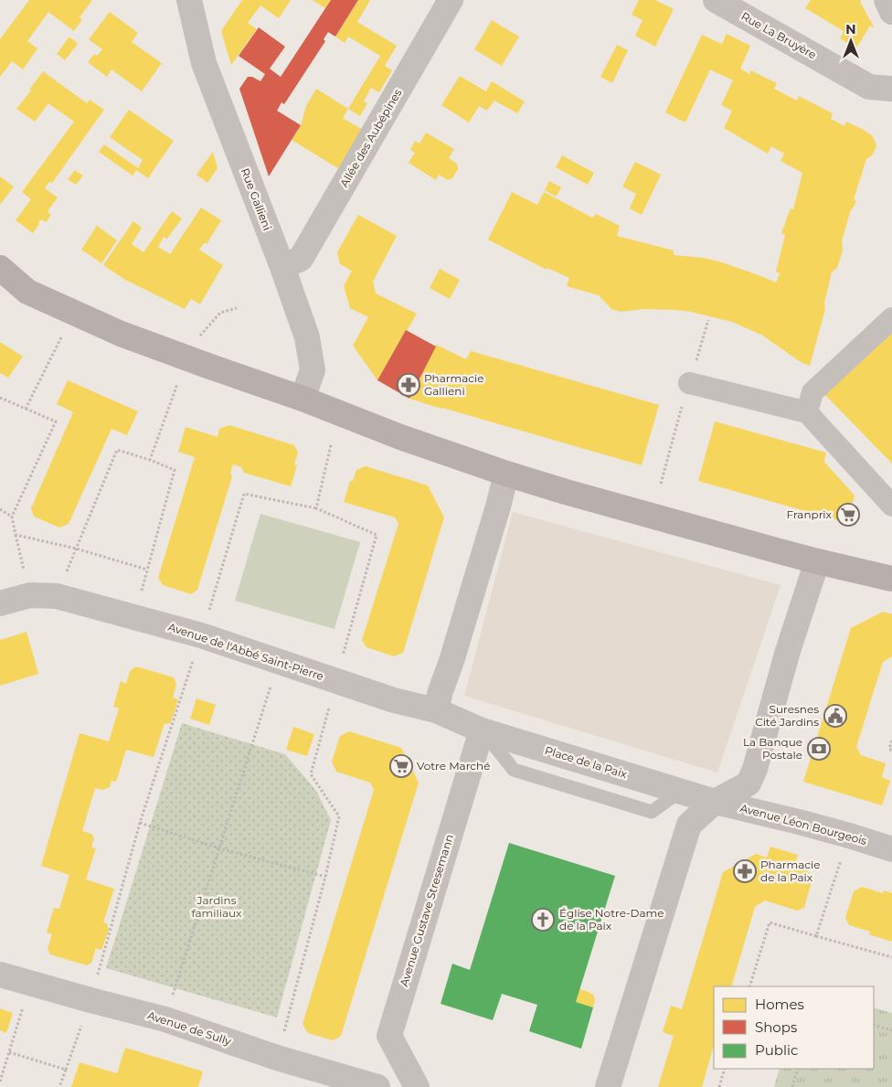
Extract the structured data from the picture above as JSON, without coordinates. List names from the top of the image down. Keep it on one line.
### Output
{"streets":{"street":["Rue La Bruyère","Allée des Aubépines","Rue Gallieni","Avenue de l'Abbé Saint-Pierre","Place de la Paix","Avenue Léon Bourgeois","Avenue Gustave Stresemann","Avenue de Sully"]},"crossings":[["Allée des Aubépines","Rue Gallieni"],["Avenue de l'Abbé Saint-Pierre","Place de la Paix"],["Place de la Paix","Avenue Léon Bourgeois"],["Place de la Paix","Avenue Gustave Stresemann"]],"parks":["Jardins familiaux"],"places":{"pharmacy":["Pharmacie Gallieni","Pharmacie de la Paix"],"supermarket":["Franprix","Votre Marché"],"public building":["Suresnes Cité Jardins"],"bank":["La Banque Postale"],"church":["Église Notre-Dame de la Paix"]},"legend":["Homes","Shops","Public"],"north":"top"}
